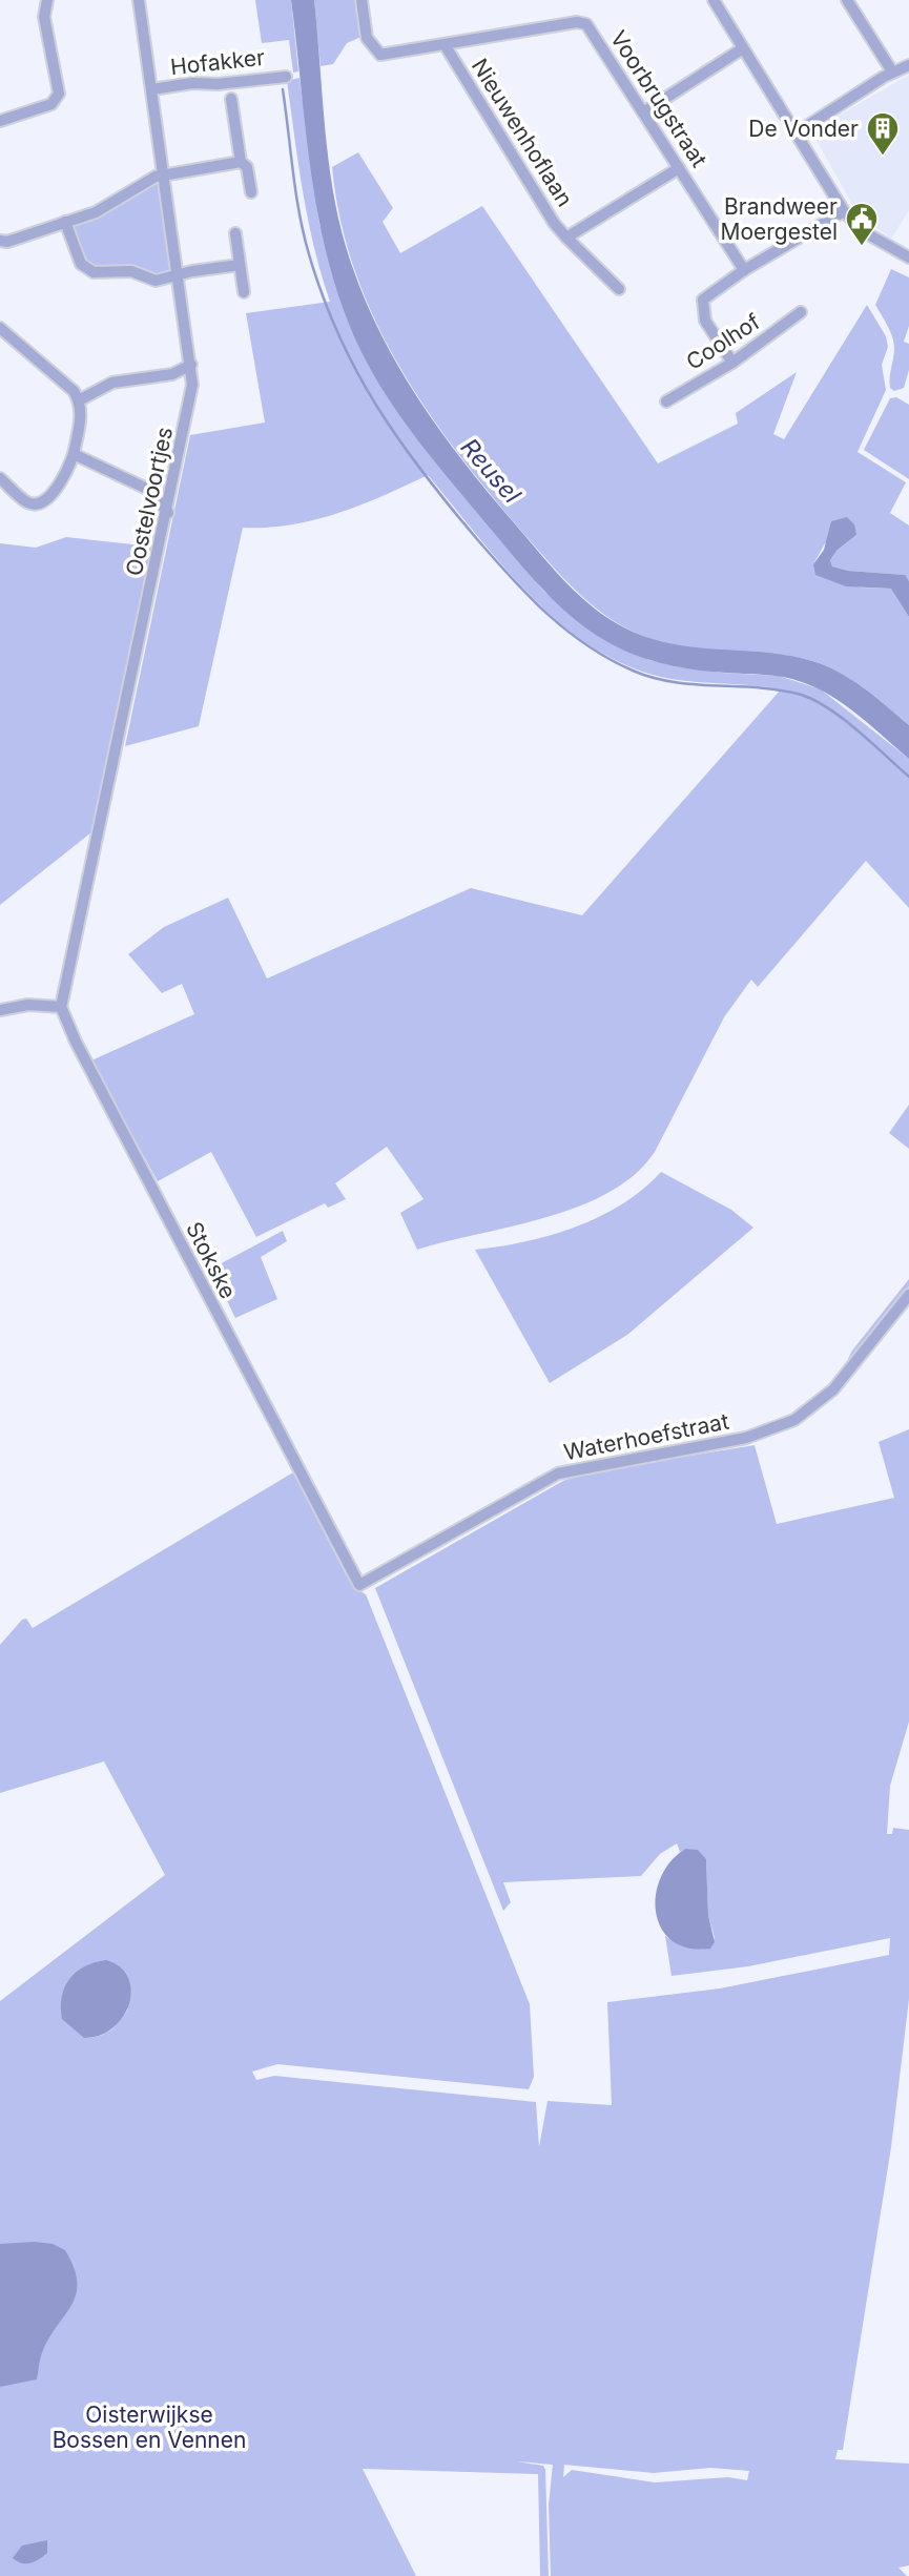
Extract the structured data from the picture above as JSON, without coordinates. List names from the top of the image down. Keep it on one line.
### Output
{"streets":{"street":["Hofakker","Voorbrugstraat","Nieuwenhoflaan","Coolhof","Oostelvoortjes","Stokske","Waterhoefstraat"]},"crossings":[["Hofakker","Oostelvoortjes"],["Voorbrugstraat","Nieuwenhoflaan"],["Oostelvoortjes","Stokske"],["Stokske","Waterhoefstraat"]],"water":["Reusel"],"parks":["Oisterwijkse Bossen en Vennen"],"places":{"building":["De Vonder"],"public building":["Brandweer Moergestel"]}}
